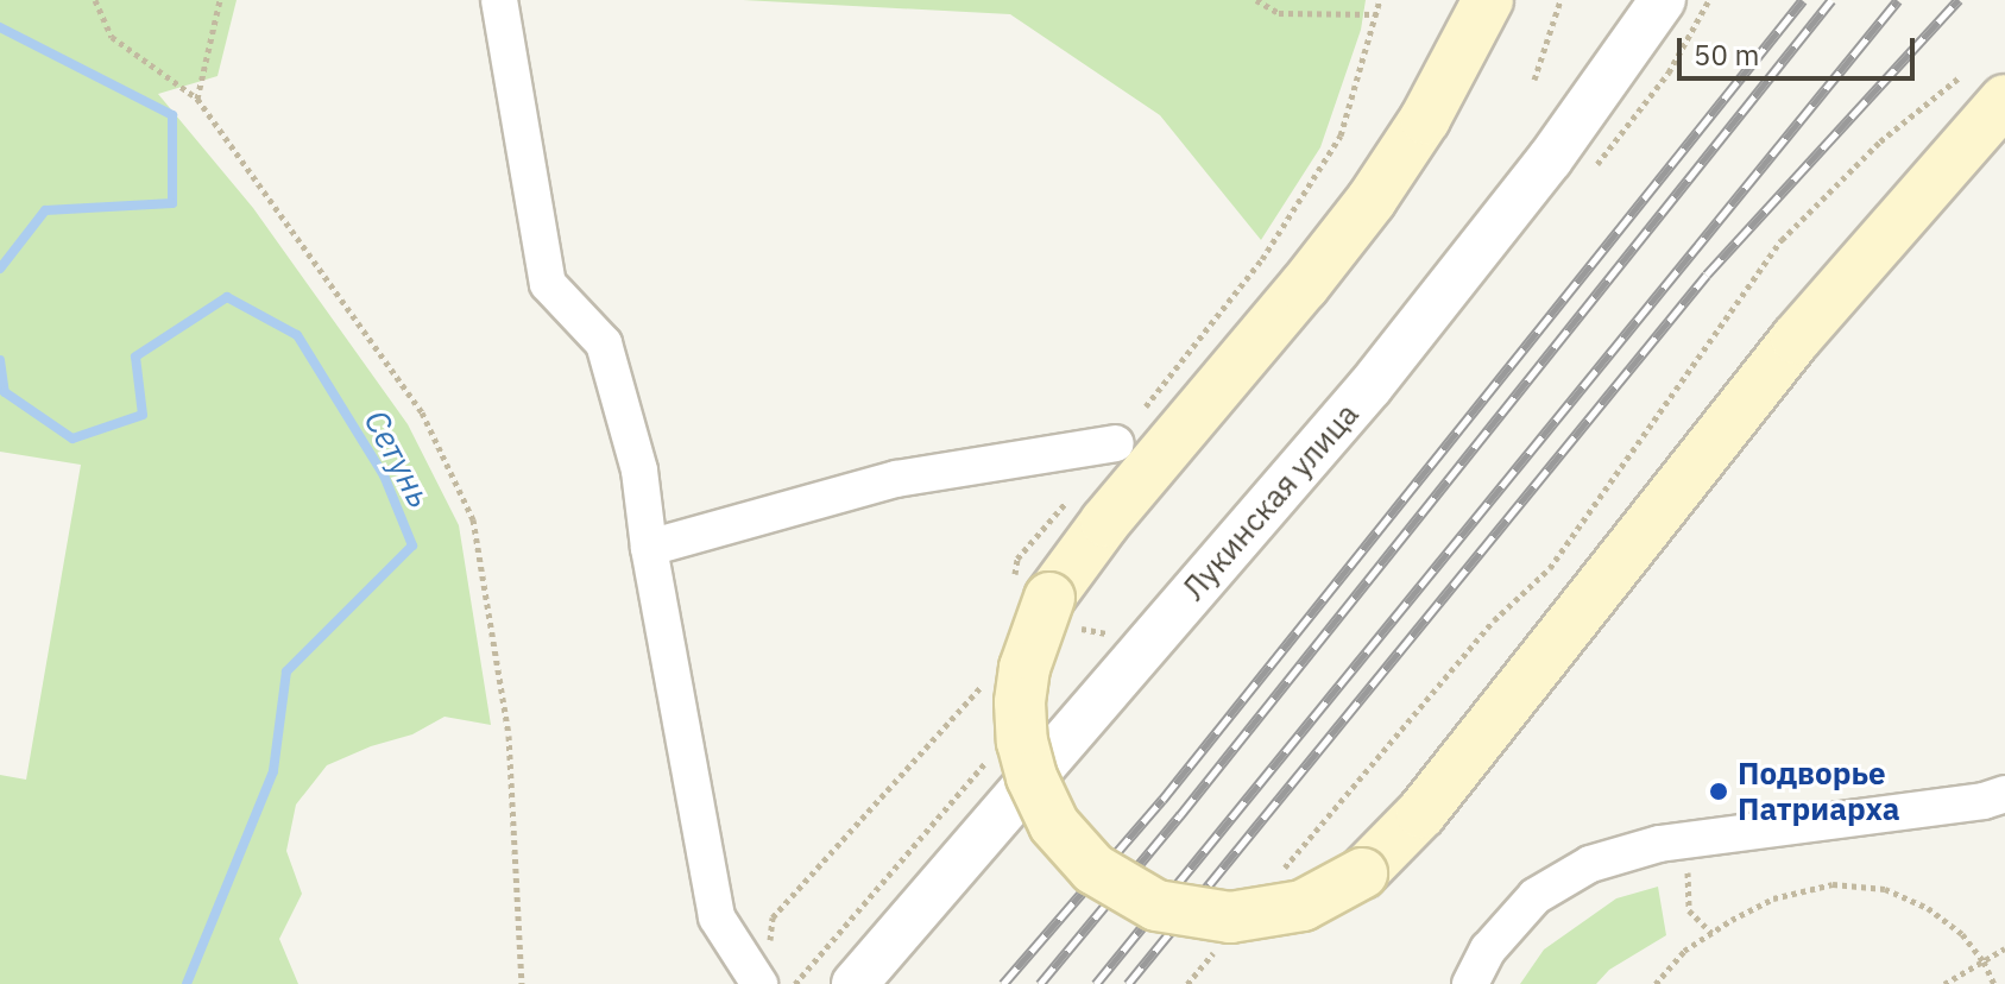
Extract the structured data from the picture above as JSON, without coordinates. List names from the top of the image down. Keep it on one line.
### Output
{"streets":{"street":["Лукинская улица"]},"water":["Сетунь"],"places":["Подворье Патриарха"],"scale_bar":"50 m"}
